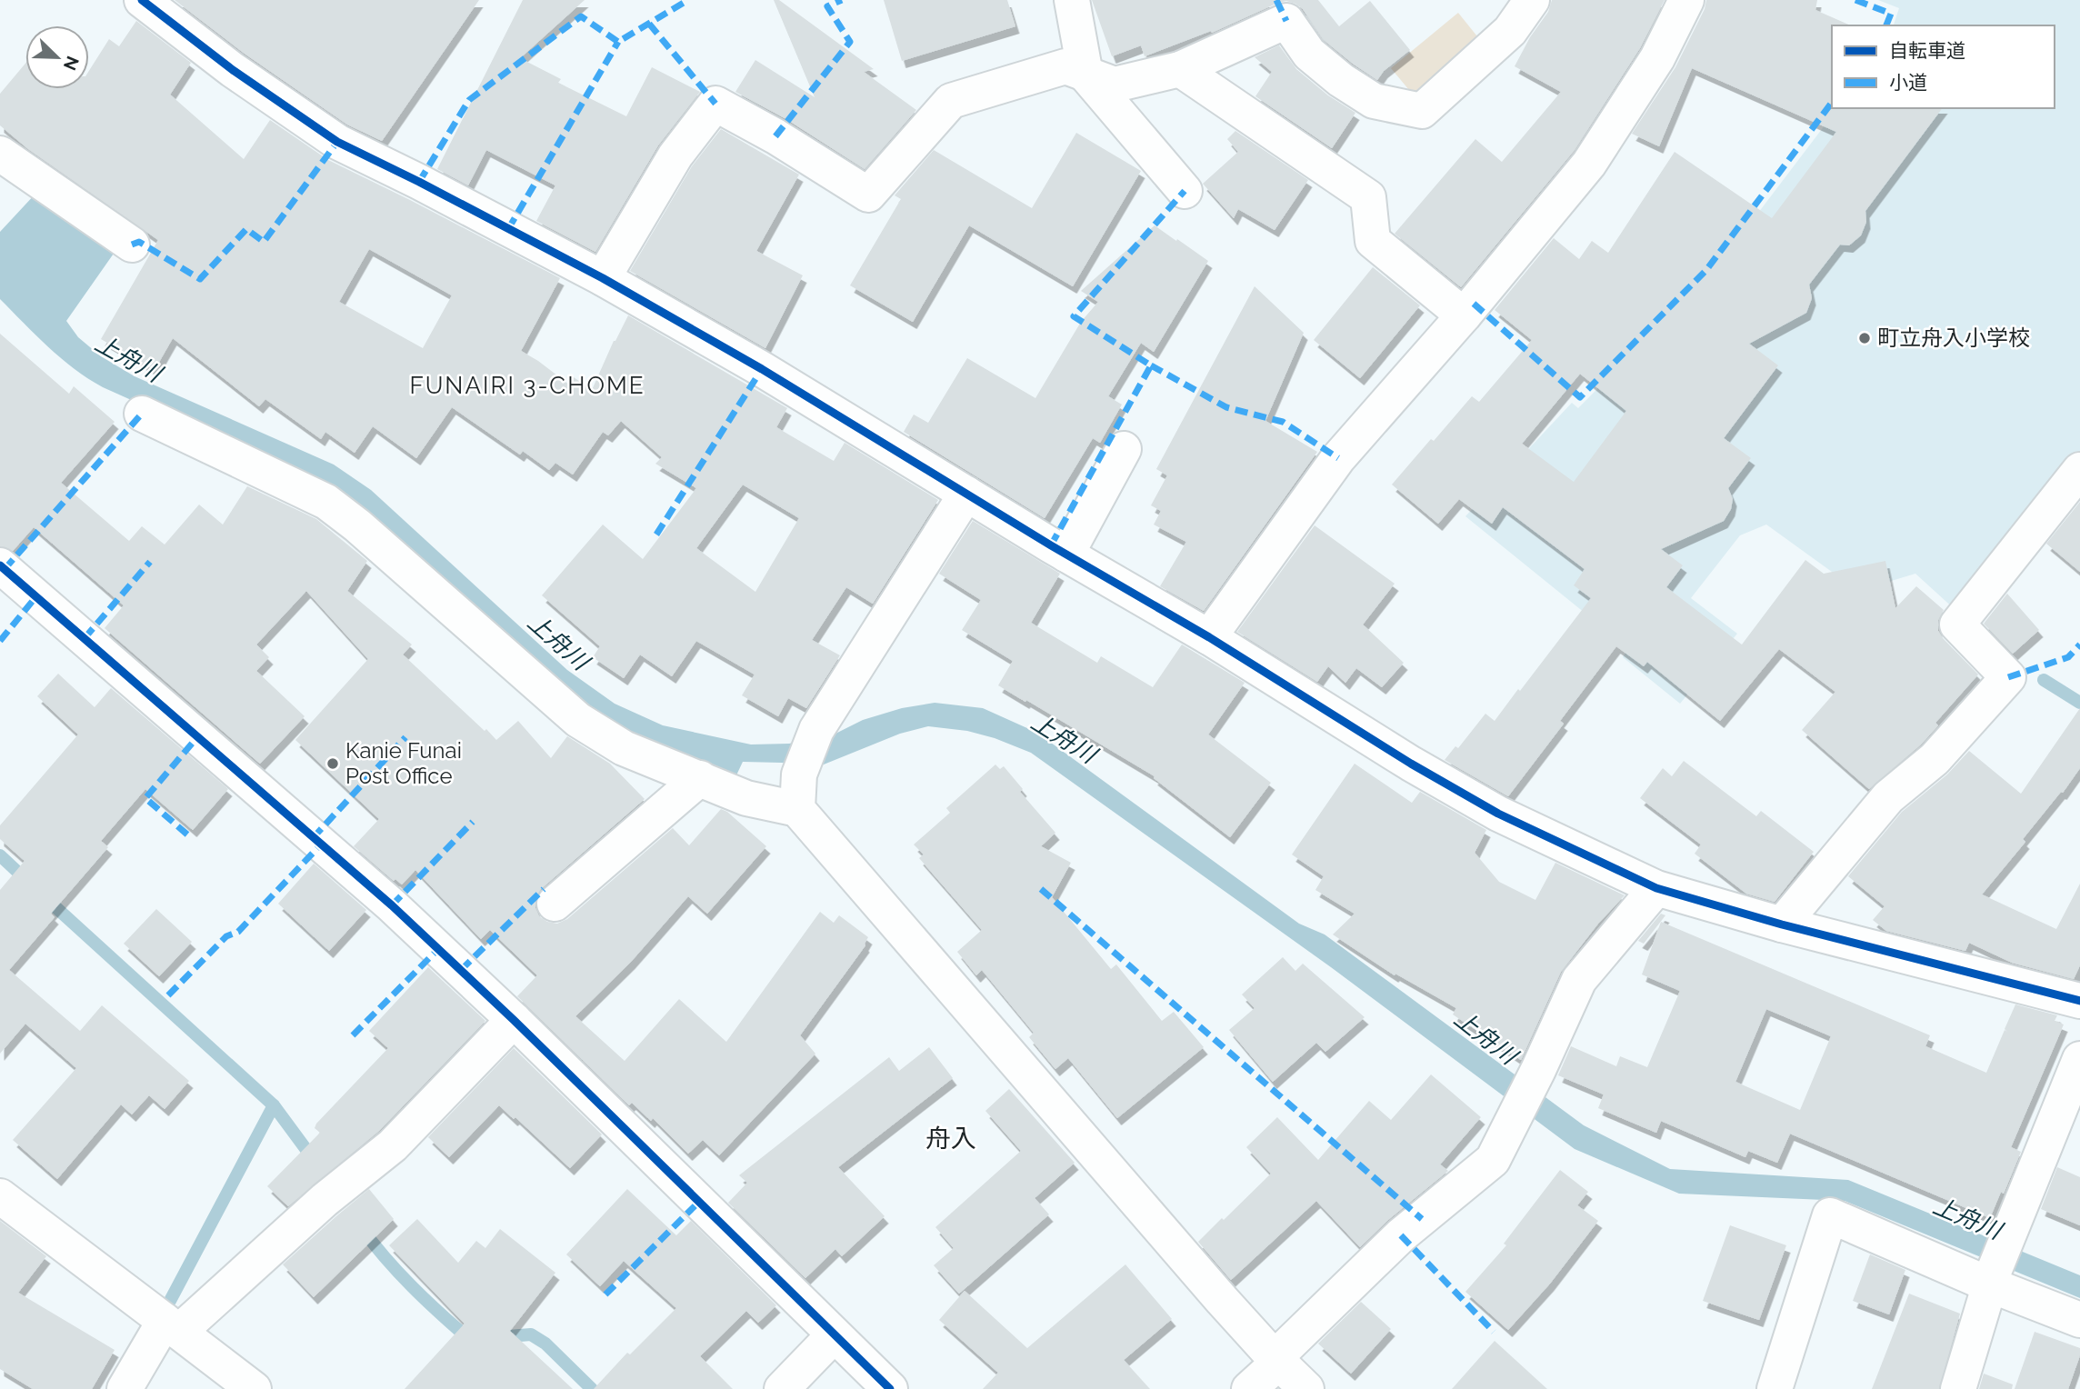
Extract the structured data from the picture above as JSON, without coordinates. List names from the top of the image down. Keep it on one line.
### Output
{"districts":["FUNAIRI 3-CHOME","舟入"],"water":["上舟川"],"places":["町立舟入小学校","Kanie Funai Post Office"],"legend":["自転車道","小道"],"north":"bottom right"}
